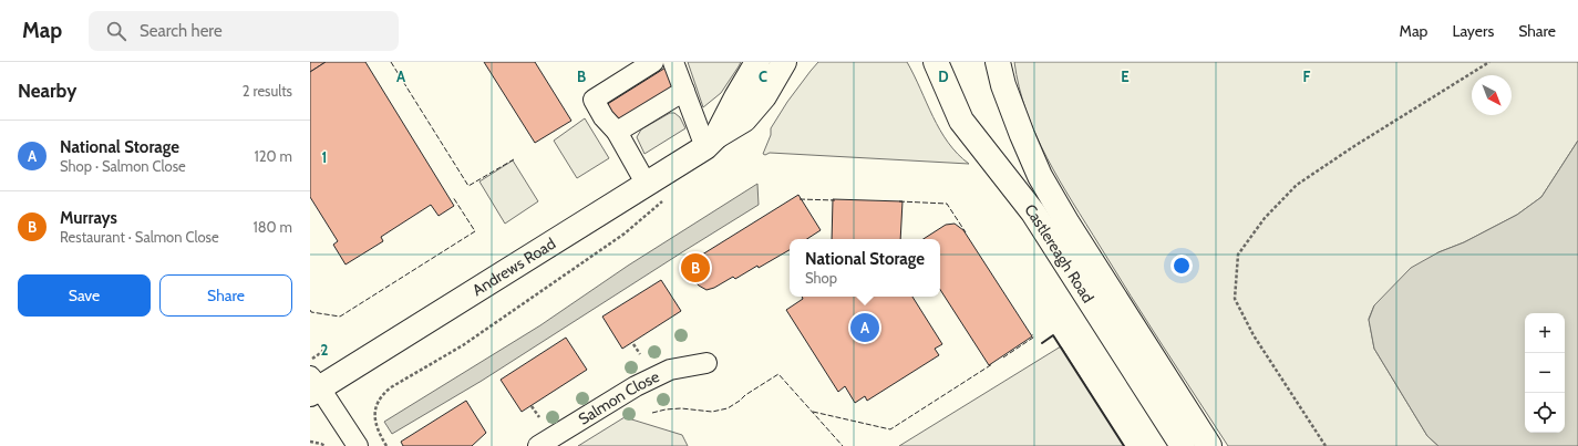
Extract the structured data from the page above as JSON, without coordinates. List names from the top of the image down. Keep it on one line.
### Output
{"streets":{"main road":["Castlereagh Road","Andrews Road"],"street":["Salmon Close"]},"north":"bottom right","page":{"header":"Map","search":"Search here","nav":["Map","Layers","Share"],"heading":["Nearby","2 results"],"list":[{"mark":"A","name":"National Storage","note":"Shop · Salmon Close","value":"120 m"},{"mark":"B","name":"Murrays","note":"Restaurant · Salmon Close","value":"180 m"}],"popup":["National Storage","Shop"],"pins":["B","A"],"buttons":["Save","Share"],"map_buttons":["+","−"]},"grid":{"columns":["A","B","C","D","E","F"],"rows":["1","2"]}}
